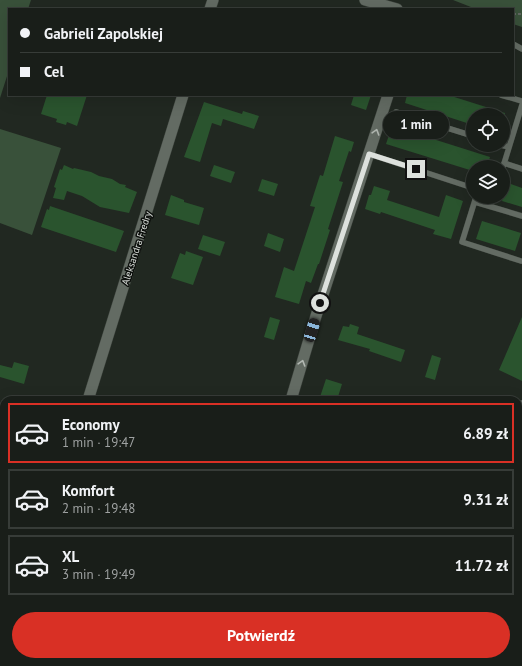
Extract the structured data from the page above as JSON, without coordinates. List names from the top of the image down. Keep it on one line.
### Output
{"streets":{"street":["Aleksandra Fredry"]},"page":{"banner":["Gabrieli Zapolskiej","Cel"],"bubble":"1 min","list":[{"name":"Economy","note":"1 min · 19:47","value":"6.89 zł"},{"name":"Komfort","note":"2 min · 19:48","value":"9.31 zł"},{"name":"XL","note":"3 min · 19:49","value":"11.72 zł"}],"buttons":"Potwierdź"}}
